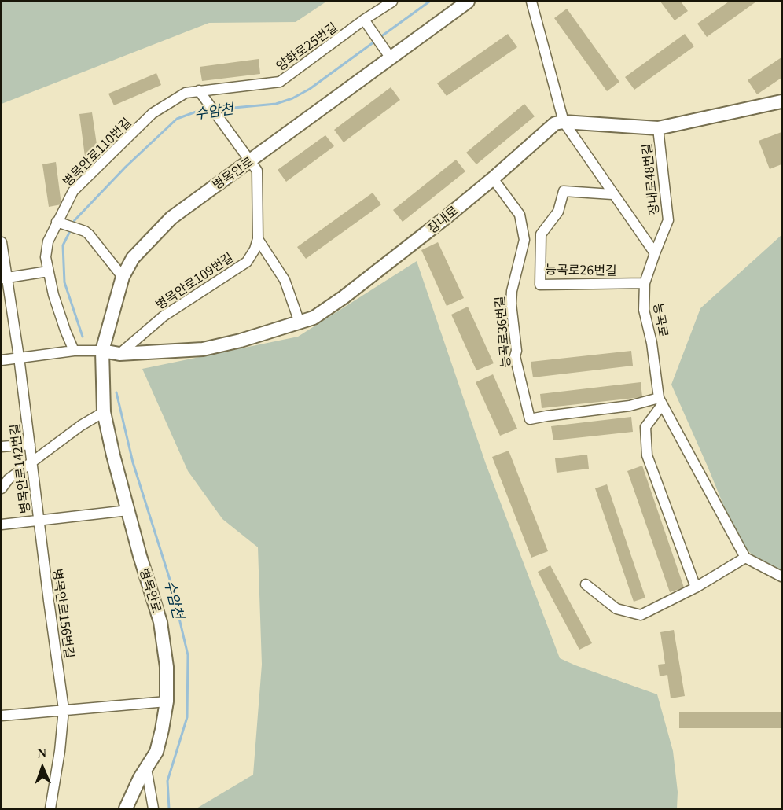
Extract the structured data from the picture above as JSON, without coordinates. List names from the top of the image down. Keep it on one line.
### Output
{"streets":{"street":["양화로25번길","병목안로110번길","병목안로","장내로48번길","장내로","능곡로26번길","병목안로109번길","능곡로","능곡로36번길","병목안로142번길","병목안로156번길"]},"crossings":[["양화로25번길","병목안로110번길"],["병목안로","장내로"],["병목안로","병목안로109번길"],["병목안로","병목안로142번길"],["장내로48번길","능곡로"],["장내로","병목안로109번길"],["장내로","능곡로36번길"],["능곡로26번길","능곡로"],["능곡로","능곡로36번길"],["병목안로142번길","병목안로156번길"]],"water":["수암천"],"north":"top"}
